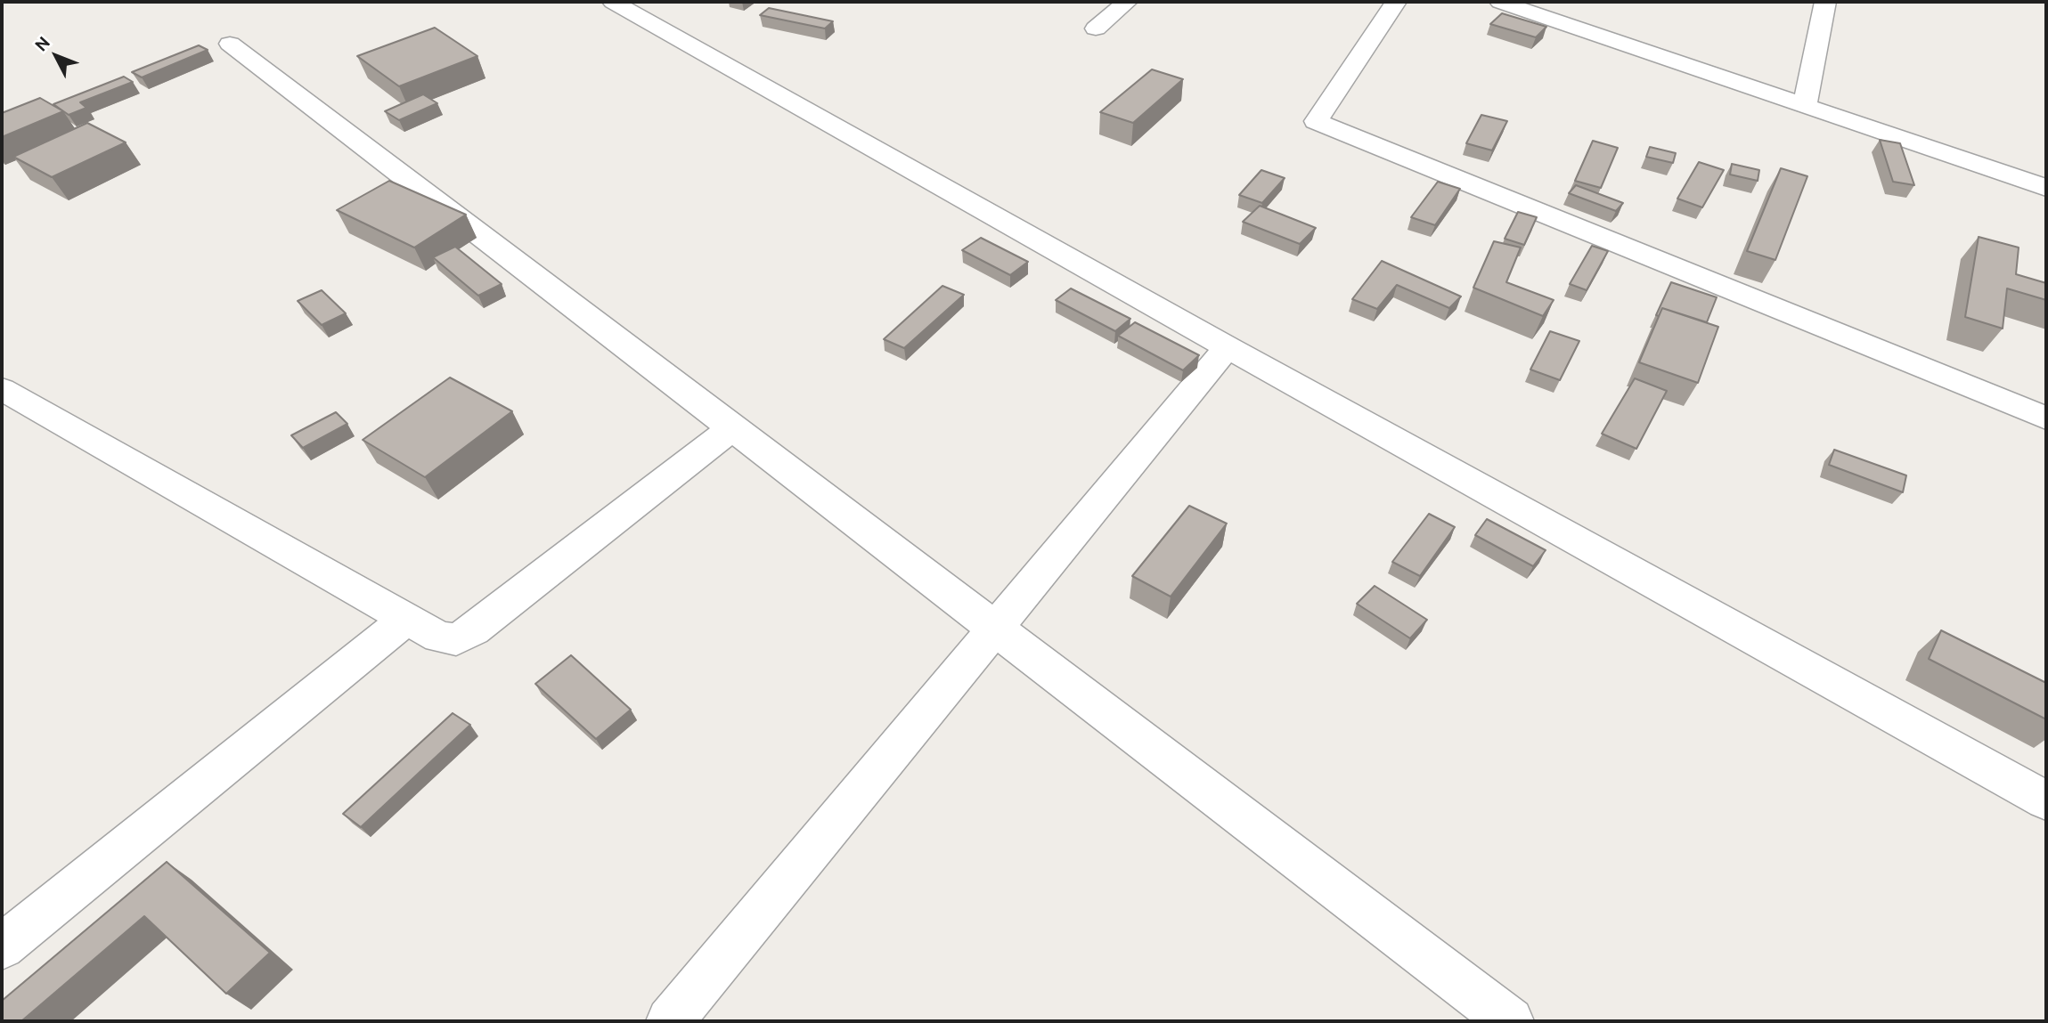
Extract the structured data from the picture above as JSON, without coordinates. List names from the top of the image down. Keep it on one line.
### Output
{"north":"top left"}
